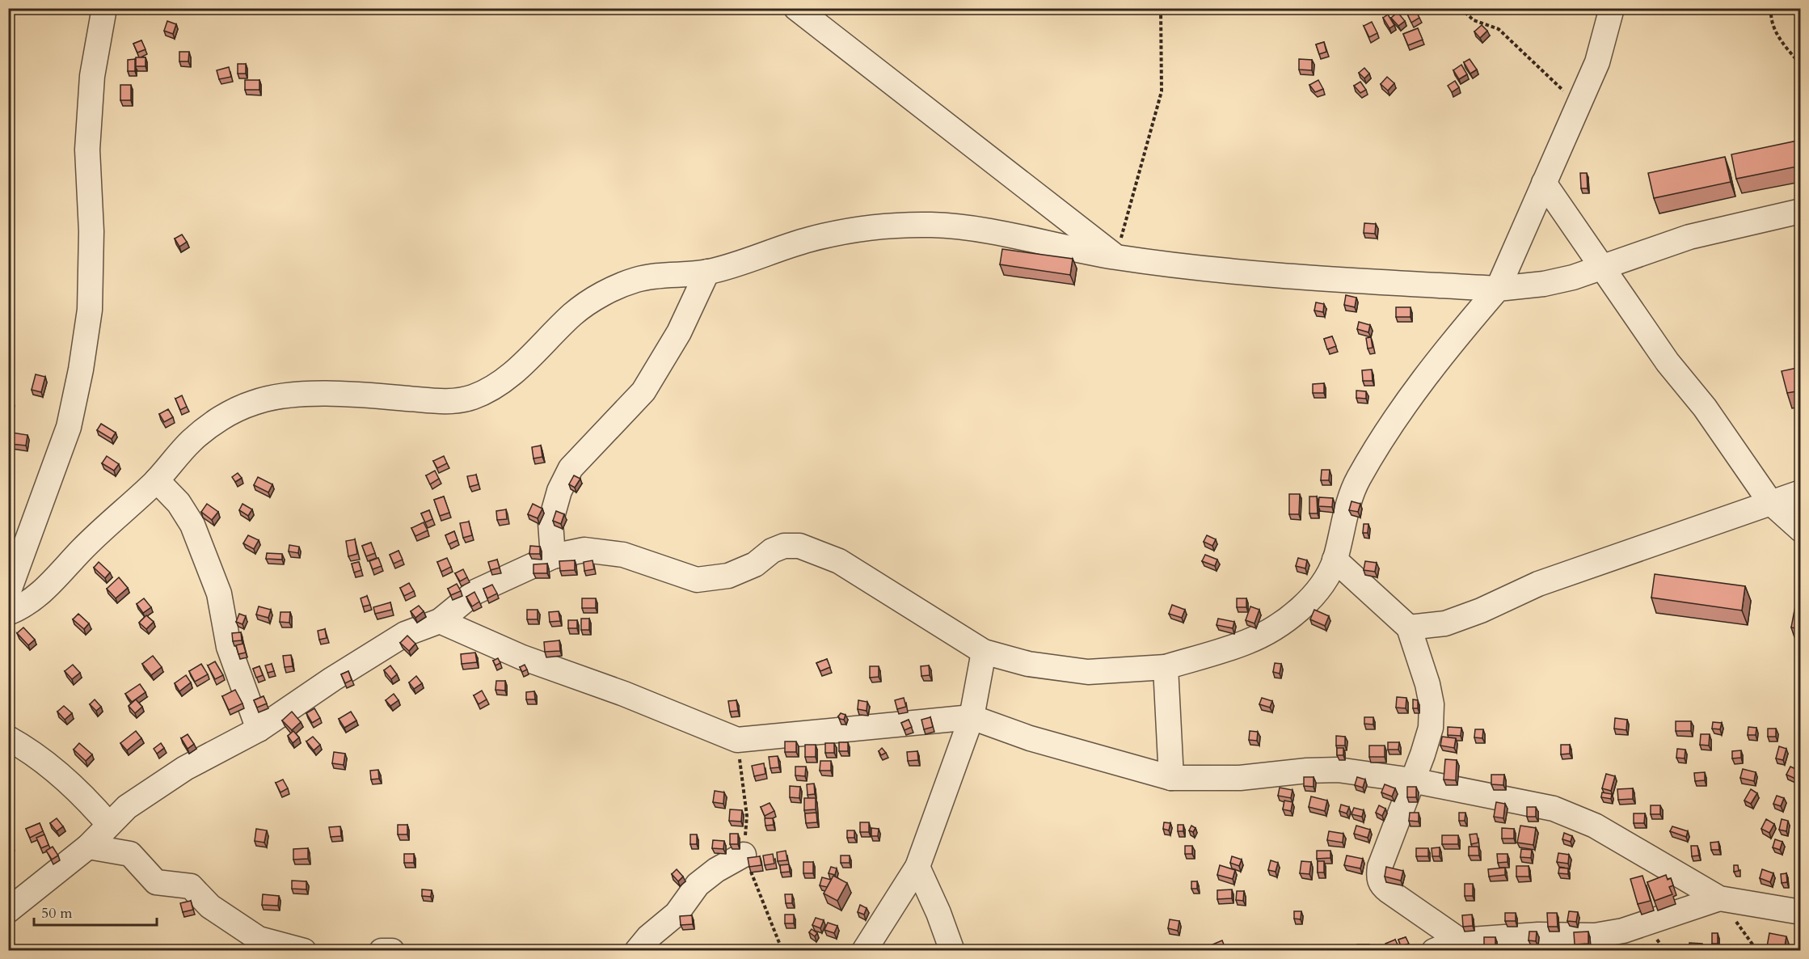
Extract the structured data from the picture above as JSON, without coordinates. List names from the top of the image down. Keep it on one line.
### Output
{"scale_bar":"50 m"}
